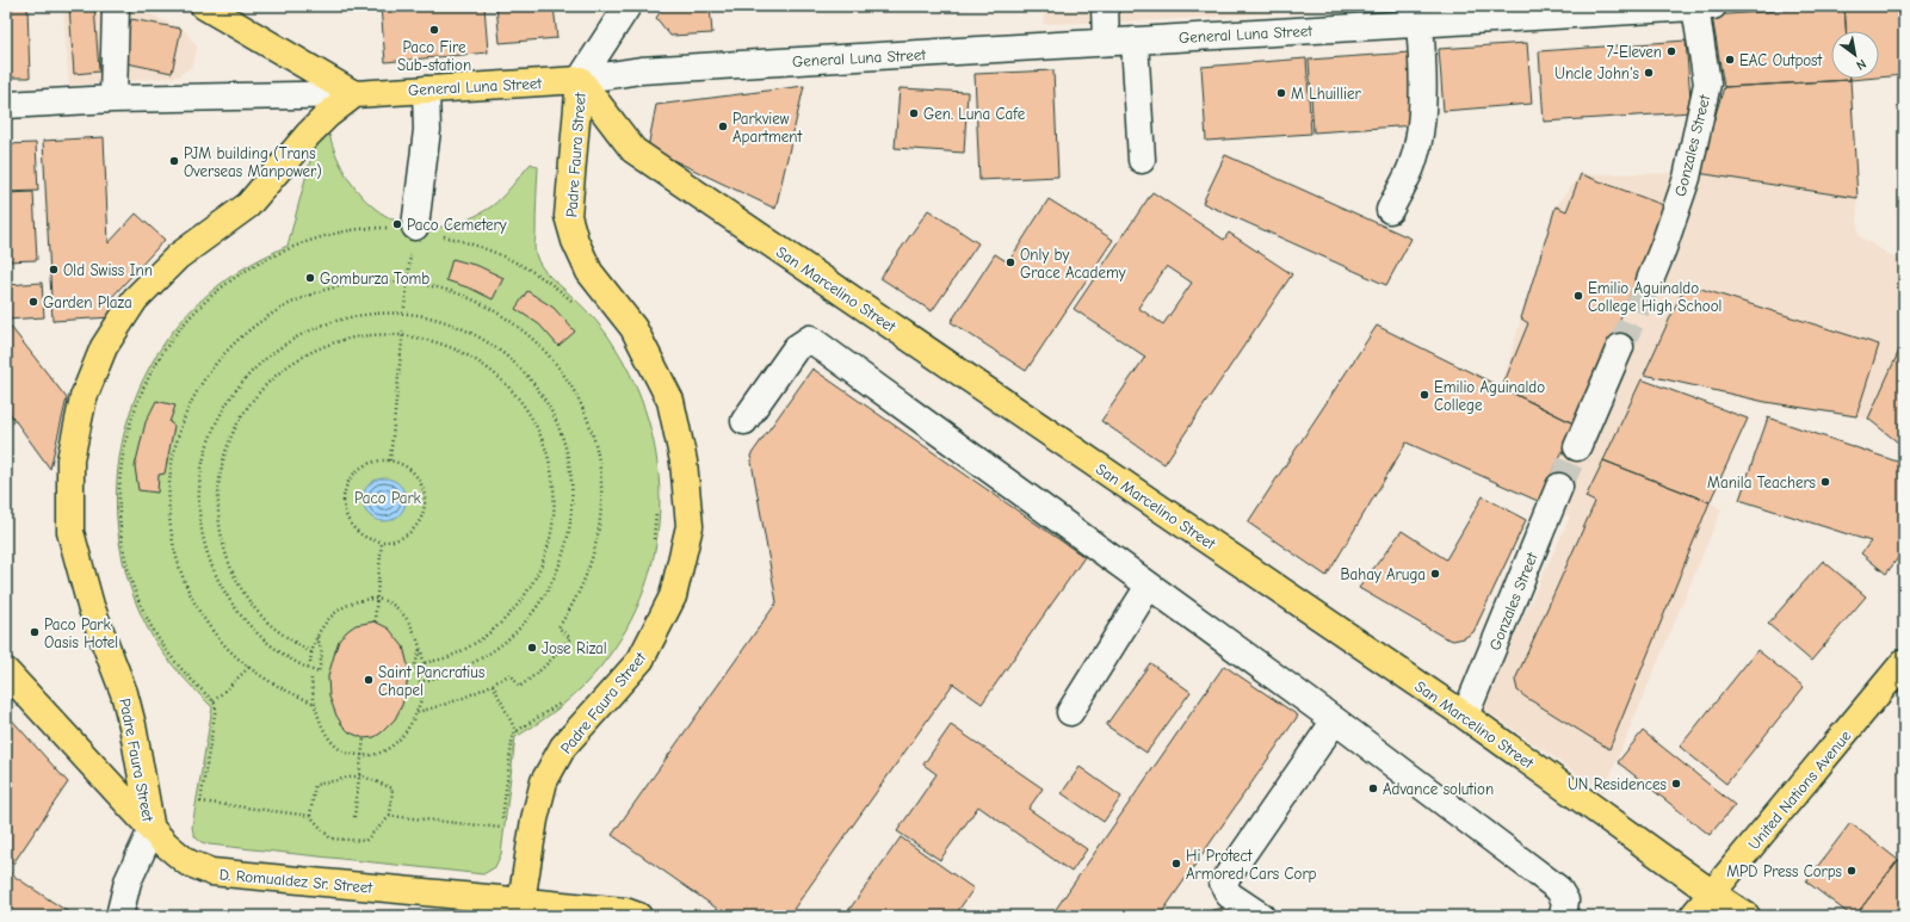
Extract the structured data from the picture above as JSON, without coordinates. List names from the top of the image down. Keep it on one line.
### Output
{"streets":{"main road":["General Luna Street","Padre Faura Street","San Marcelino Street","United Nations Avenue","D. Romualdez Sr. Street"],"street":["Gonzales Street"]},"crossings":[["General Luna Street","Gonzales Street"],["General Luna Street","Padre Faura Street"],["General Luna Street","San Marcelino Street"],["Gonzales Street","San Marcelino Street"],["Padre Faura Street","San Marcelino Street"],["Padre Faura Street","D. Romualdez Sr. Street"],["San Marcelino Street","United Nations Avenue"]],"parks":["Paco Park"],"places":["Paco Fire Sub-station","7-Eleven","EAC Outpost","Uncle John's","M Lhuillier","Gen. Luna Cafe","Parkview Apartment","PJM building (Trans Overseas Manpower)","Paco Cemetery","Only by Grace Academy","Old Swiss Inn","Gomburza Tomb","Emilio Aguinaldo College High School","Garden Plaza","Emilio Aguinaldo College","Manila Teachers","Bahay Aruga","Paco Park Oasis Hotel","Jose Rizal","Saint Pancratius Chapel","UN Residences","Advance solution","Hi Protect Armored Cars Corp","MPD Press Corps"],"north":"bottom right"}
